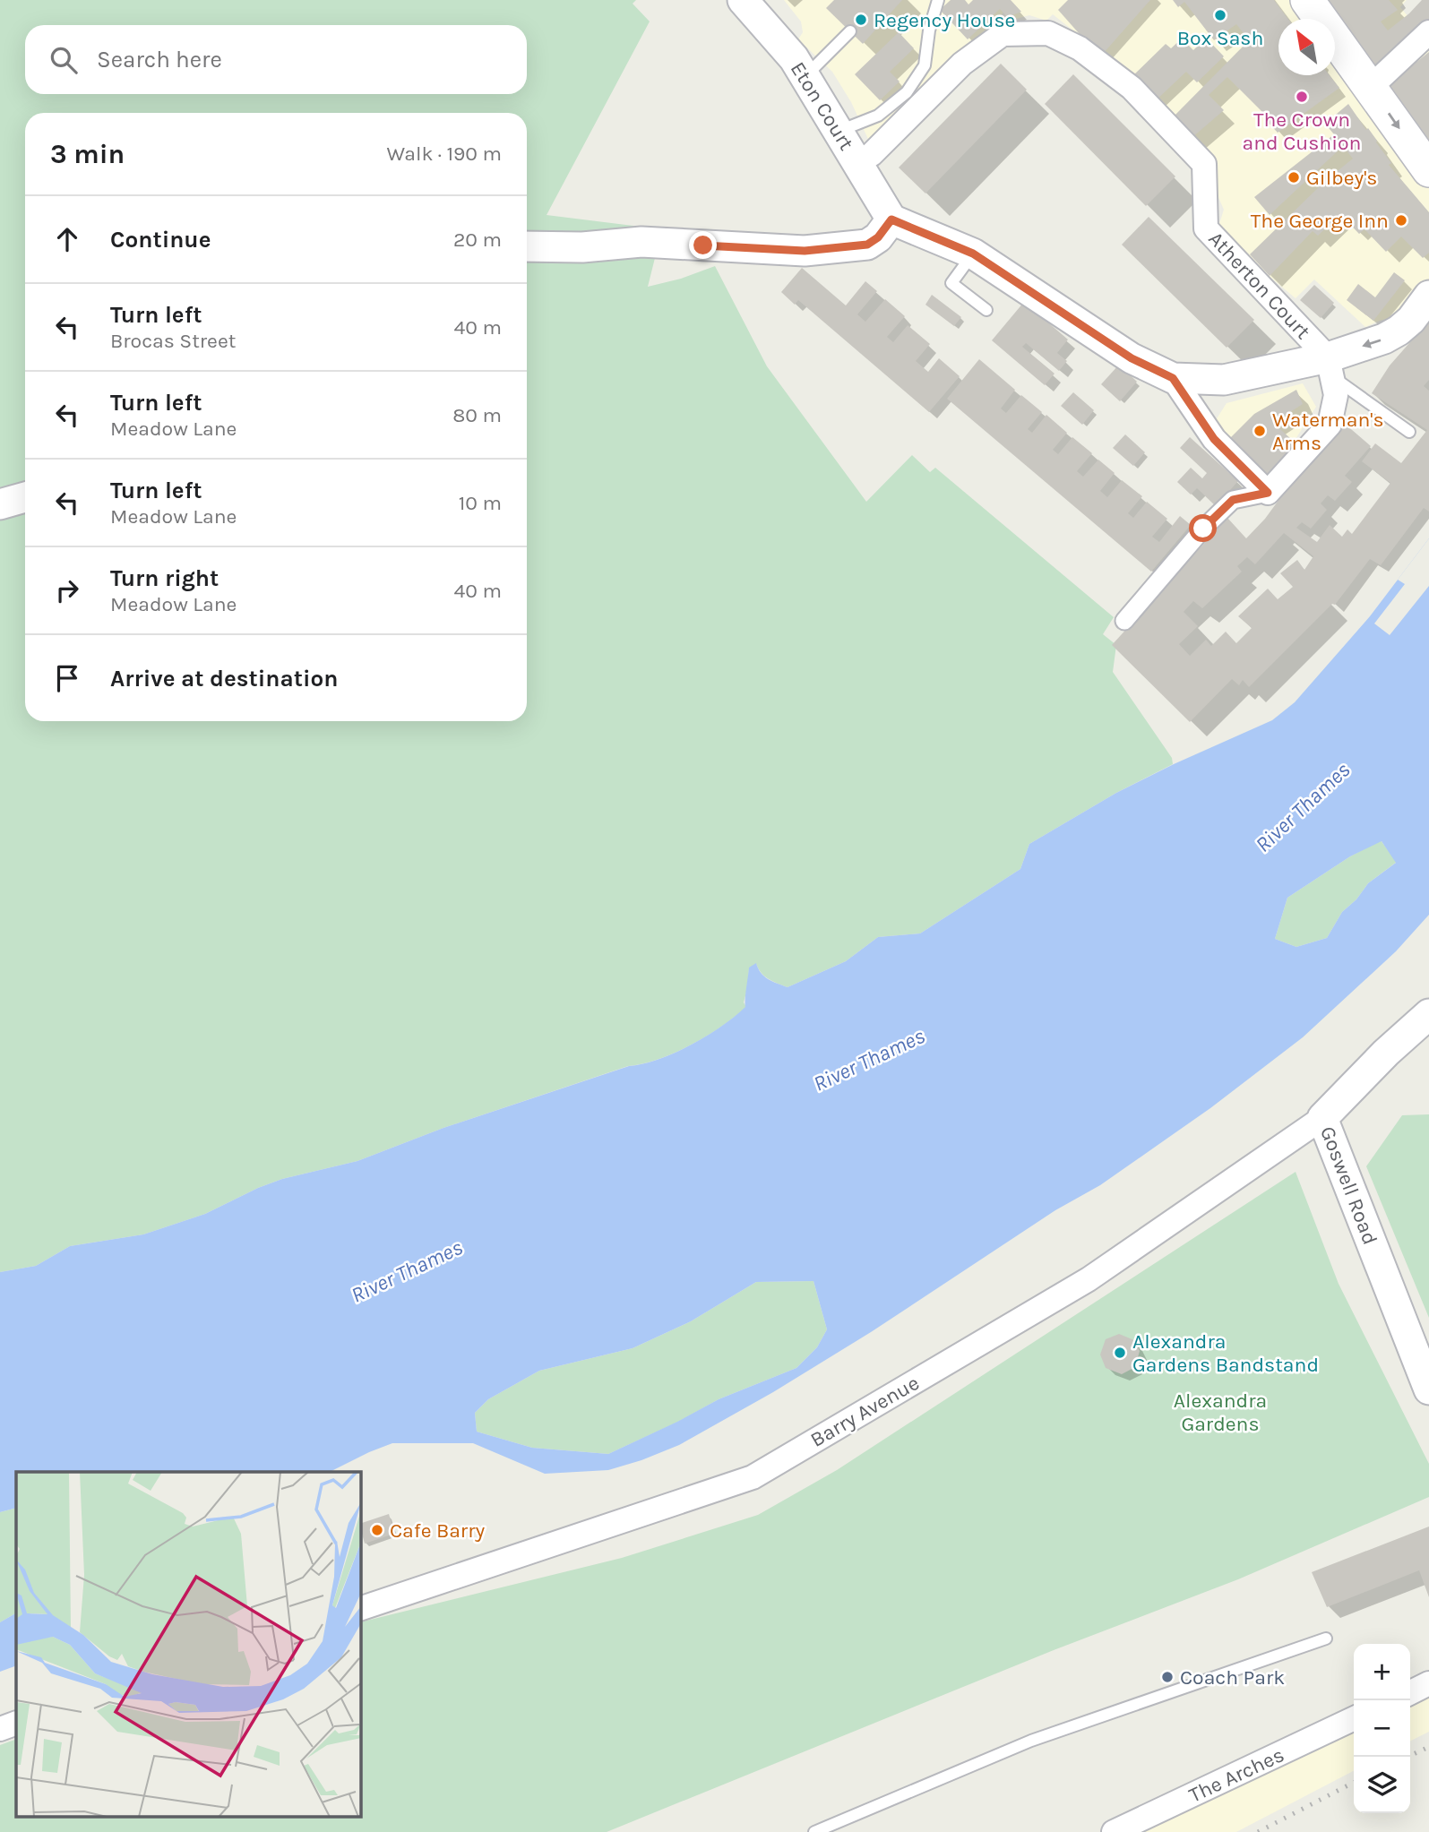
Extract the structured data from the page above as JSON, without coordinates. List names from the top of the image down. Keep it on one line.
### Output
{"streets":{"street":["Eton Court","Atherton Court","Goswell Road","Barry Avenue","The Arches"]},"crossings":[["Eton Court","Atherton Court"],["Goswell Road","Barry Avenue"]],"water":["River Thames"],"parks":["Alexandra Gardens"],"places":["Box Sash","Regency House","The Crown and Cushion","Gilbey's","The George Inn","Waterman's Arms","Alexandra Gardens Bandstand","Cafe Barry","Coach Park"],"north":"top left","page":{"search":"Search here","heading":["3 min","Walk · 190 m"],"list":[["Continue","20 m"],["Turn left","Brocas Street","40 m"],["Turn left","Meadow Lane","80 m"],["Turn left","Meadow Lane","10 m"],["Turn right","Meadow Lane","40 m"],"Arrive at destination"],"map_buttons":["+","−"]}}
